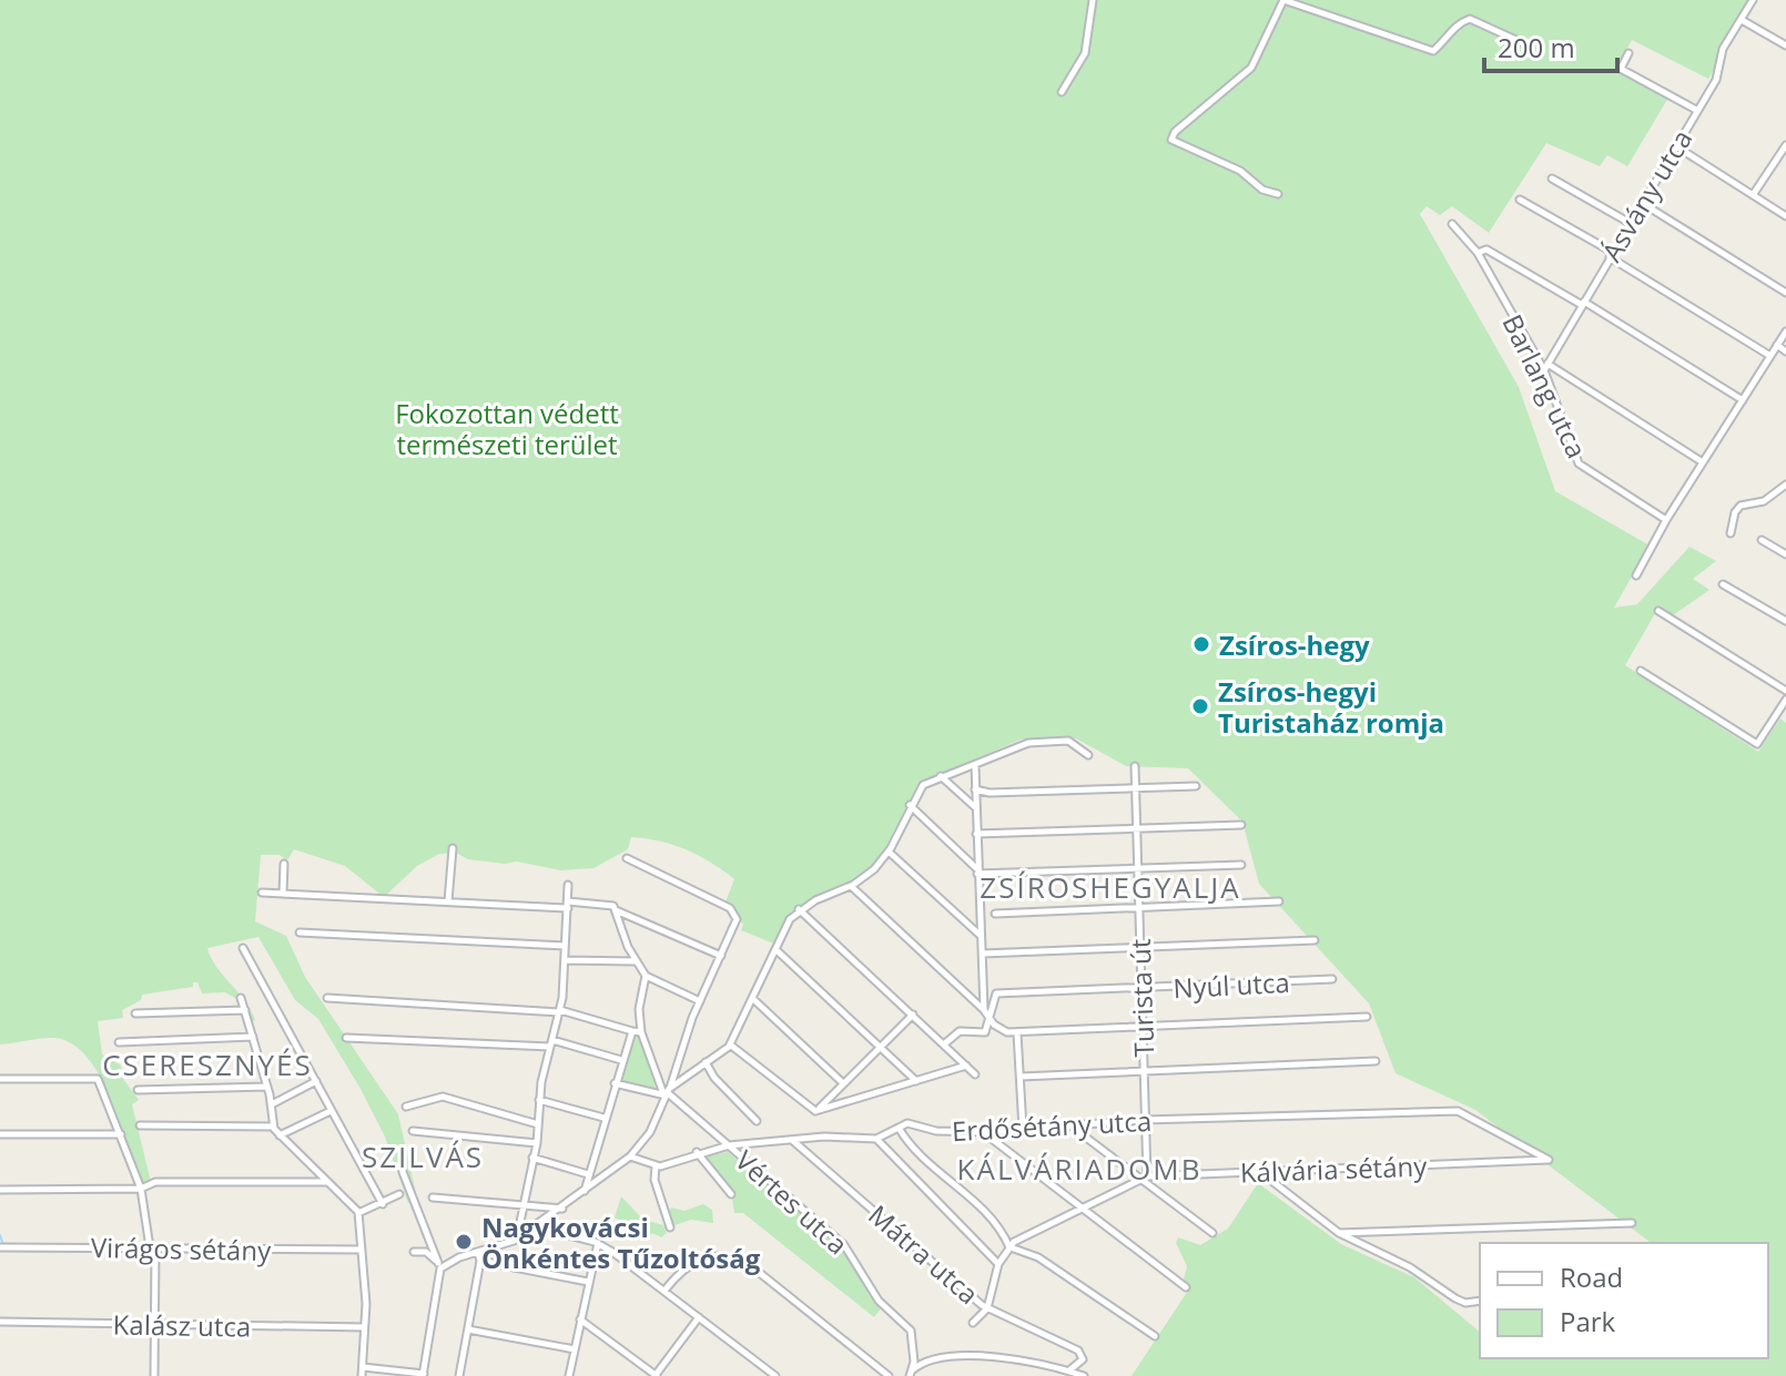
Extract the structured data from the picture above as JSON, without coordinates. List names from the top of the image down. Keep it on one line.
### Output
{"streets":{"street":["Ásvány utca","Barlang utca","Nyúl utca","Turista út","Erdősétány utca","Kálvária sétány","Vértes utca","Virágos sétány","Mátra utca","Kalász utca"]},"crossings":[["Ásvány utca","Barlang utca"],["Nyúl utca","Turista út"],["Turista út","Erdősétány utca"],["Turista út","Kálvária sétány"],["Erdősétány utca","Kálvária sétány"],["Kálvária sétány","Mátra utca"]],"districts":["ZSÍROSHEGYALJA","CSERESZNYÉS","SZILVÁS","KÁLVÁRIADOMB"],"parks":["Fokozottan védett természeti terület"],"places":["Zsíros-hegy","Zsíros-hegyi Turistaház romja","Nagykovácsi Önkéntes Tűzoltóság"],"legend":["Road","Park"],"scale_bar":"200 m"}
